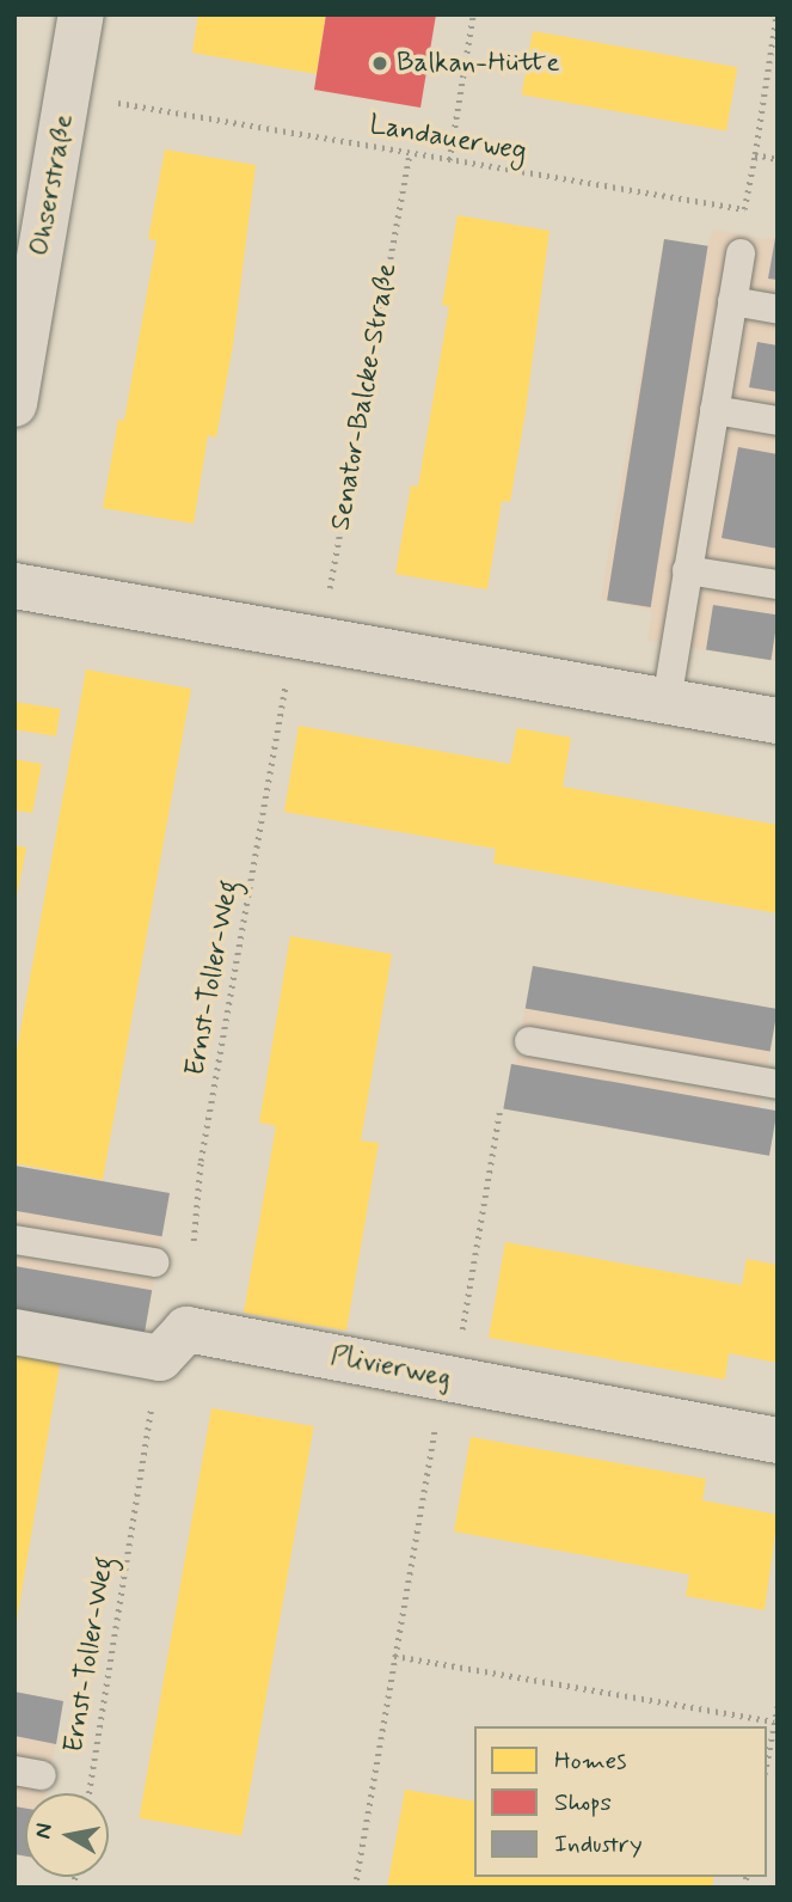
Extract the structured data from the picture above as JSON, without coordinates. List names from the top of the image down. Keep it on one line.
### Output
{"streets":{"street":["Ohserstraße","Plivierweg"],"path":["Landauerweg","Senator-Balcke-Straße","Ernst-Toller-Weg"]},"crossings":[["Landauerweg","Ohserstraße"],["Landauerweg","Senator-Balcke-Straße"],["Senator-Balcke-Straße","Ernst-Toller-Weg"],["Ernst-Toller-Weg","Plivierweg"]],"places":["Balkan-Hütte"],"legend":["Homes","Shops","Industry"],"north":"left"}
